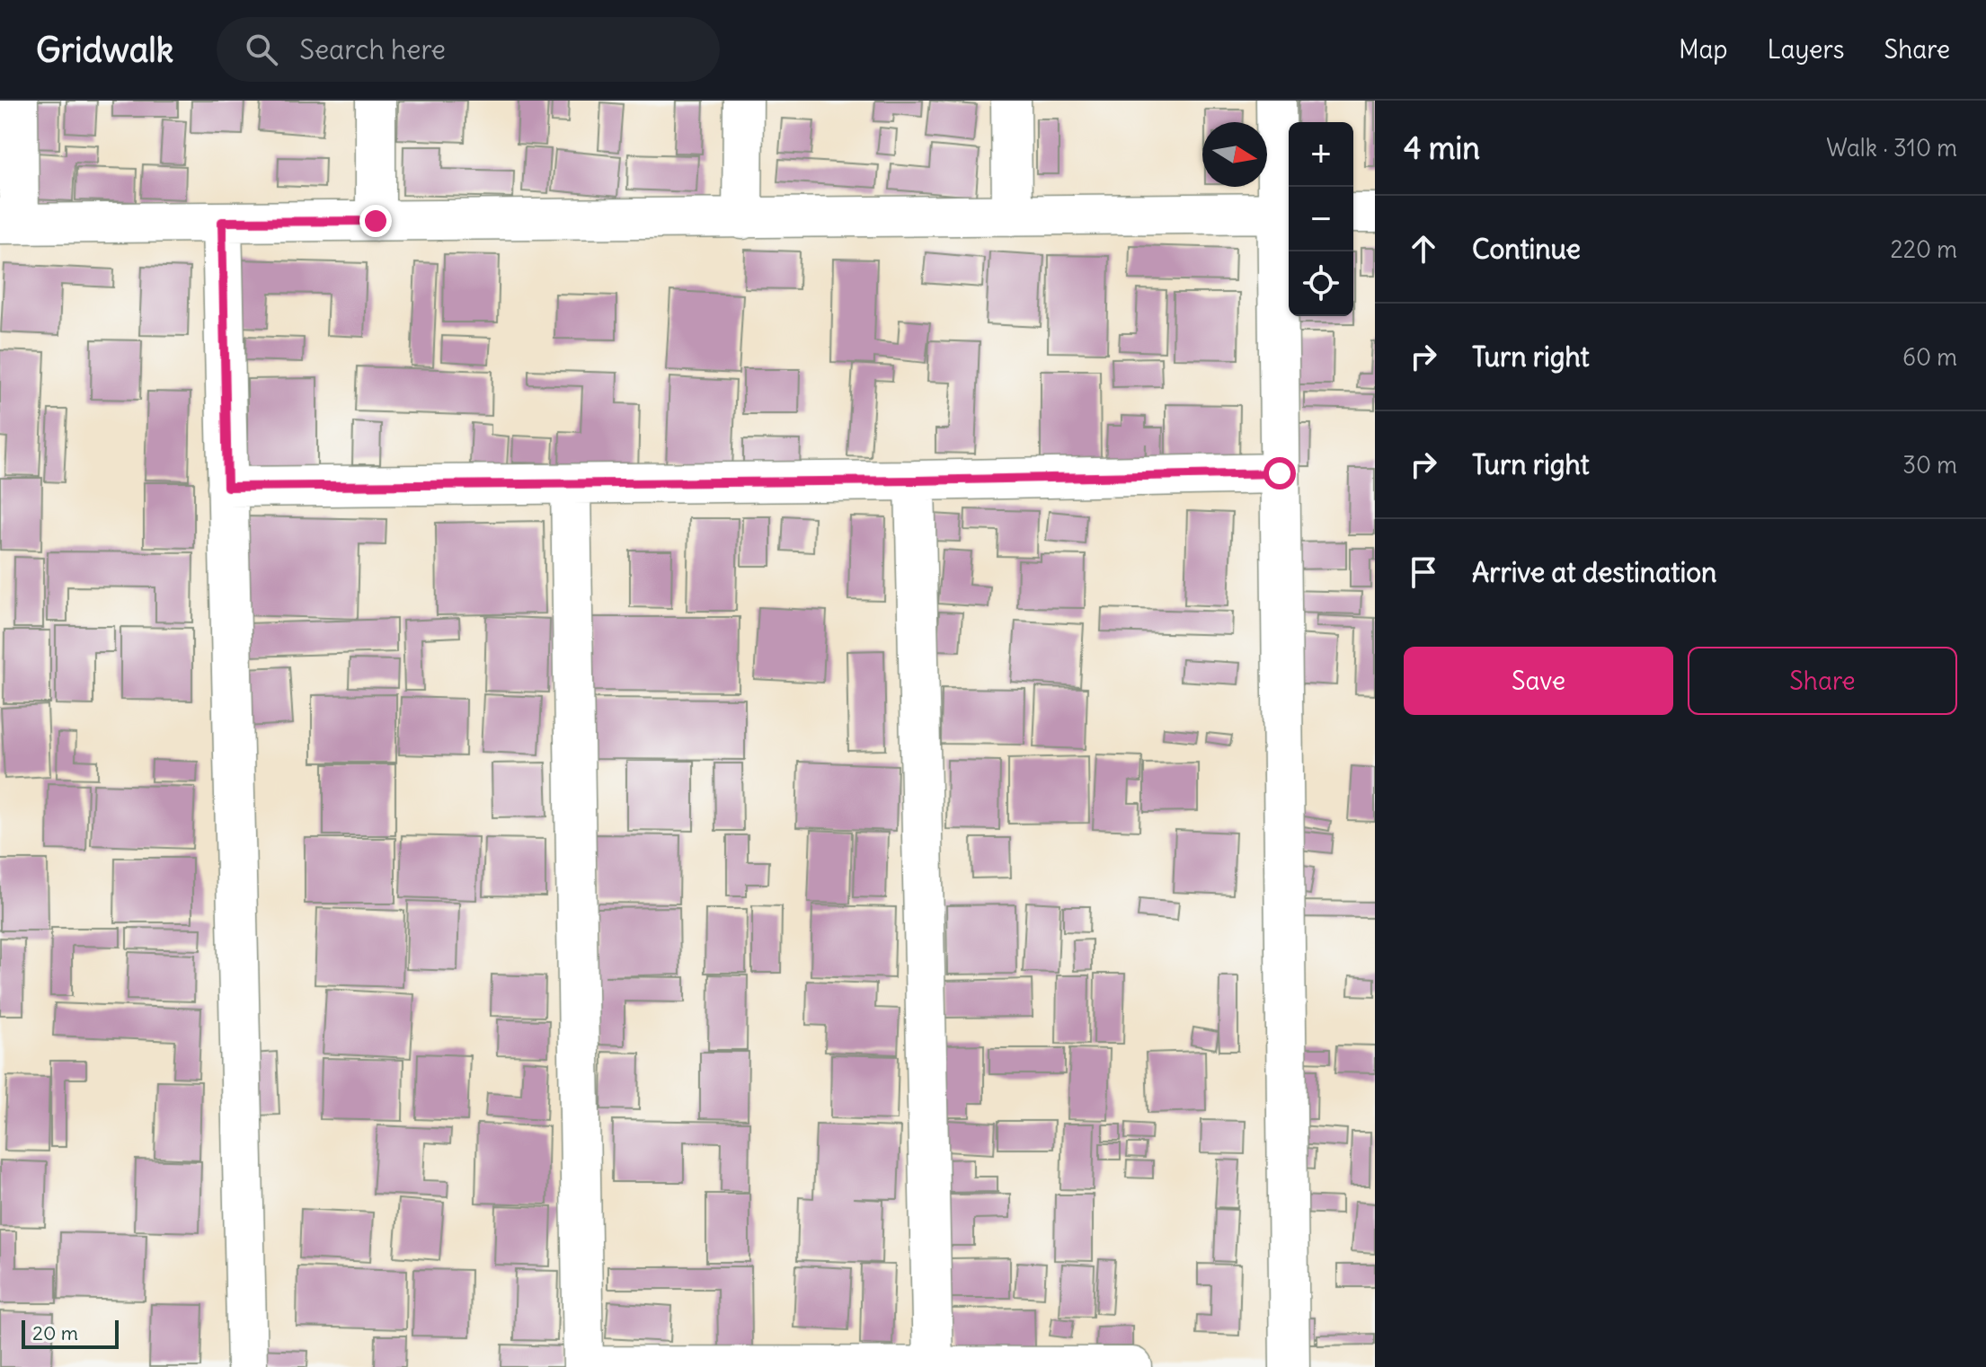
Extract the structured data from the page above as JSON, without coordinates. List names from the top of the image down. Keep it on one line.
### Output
{"scale_bar":"20 m","north":"right","page":{"header":"Gridwalk","search":"Search here","nav":["Map","Layers","Share"],"heading":["4 min","Walk · 310 m"],"map_buttons":["+","−"],"list":[["Continue","220 m"],["Turn right","60 m"],["Turn right","30 m"],"Arrive at destination"],"buttons":["Save","Share"],"scale":"20 m"}}
